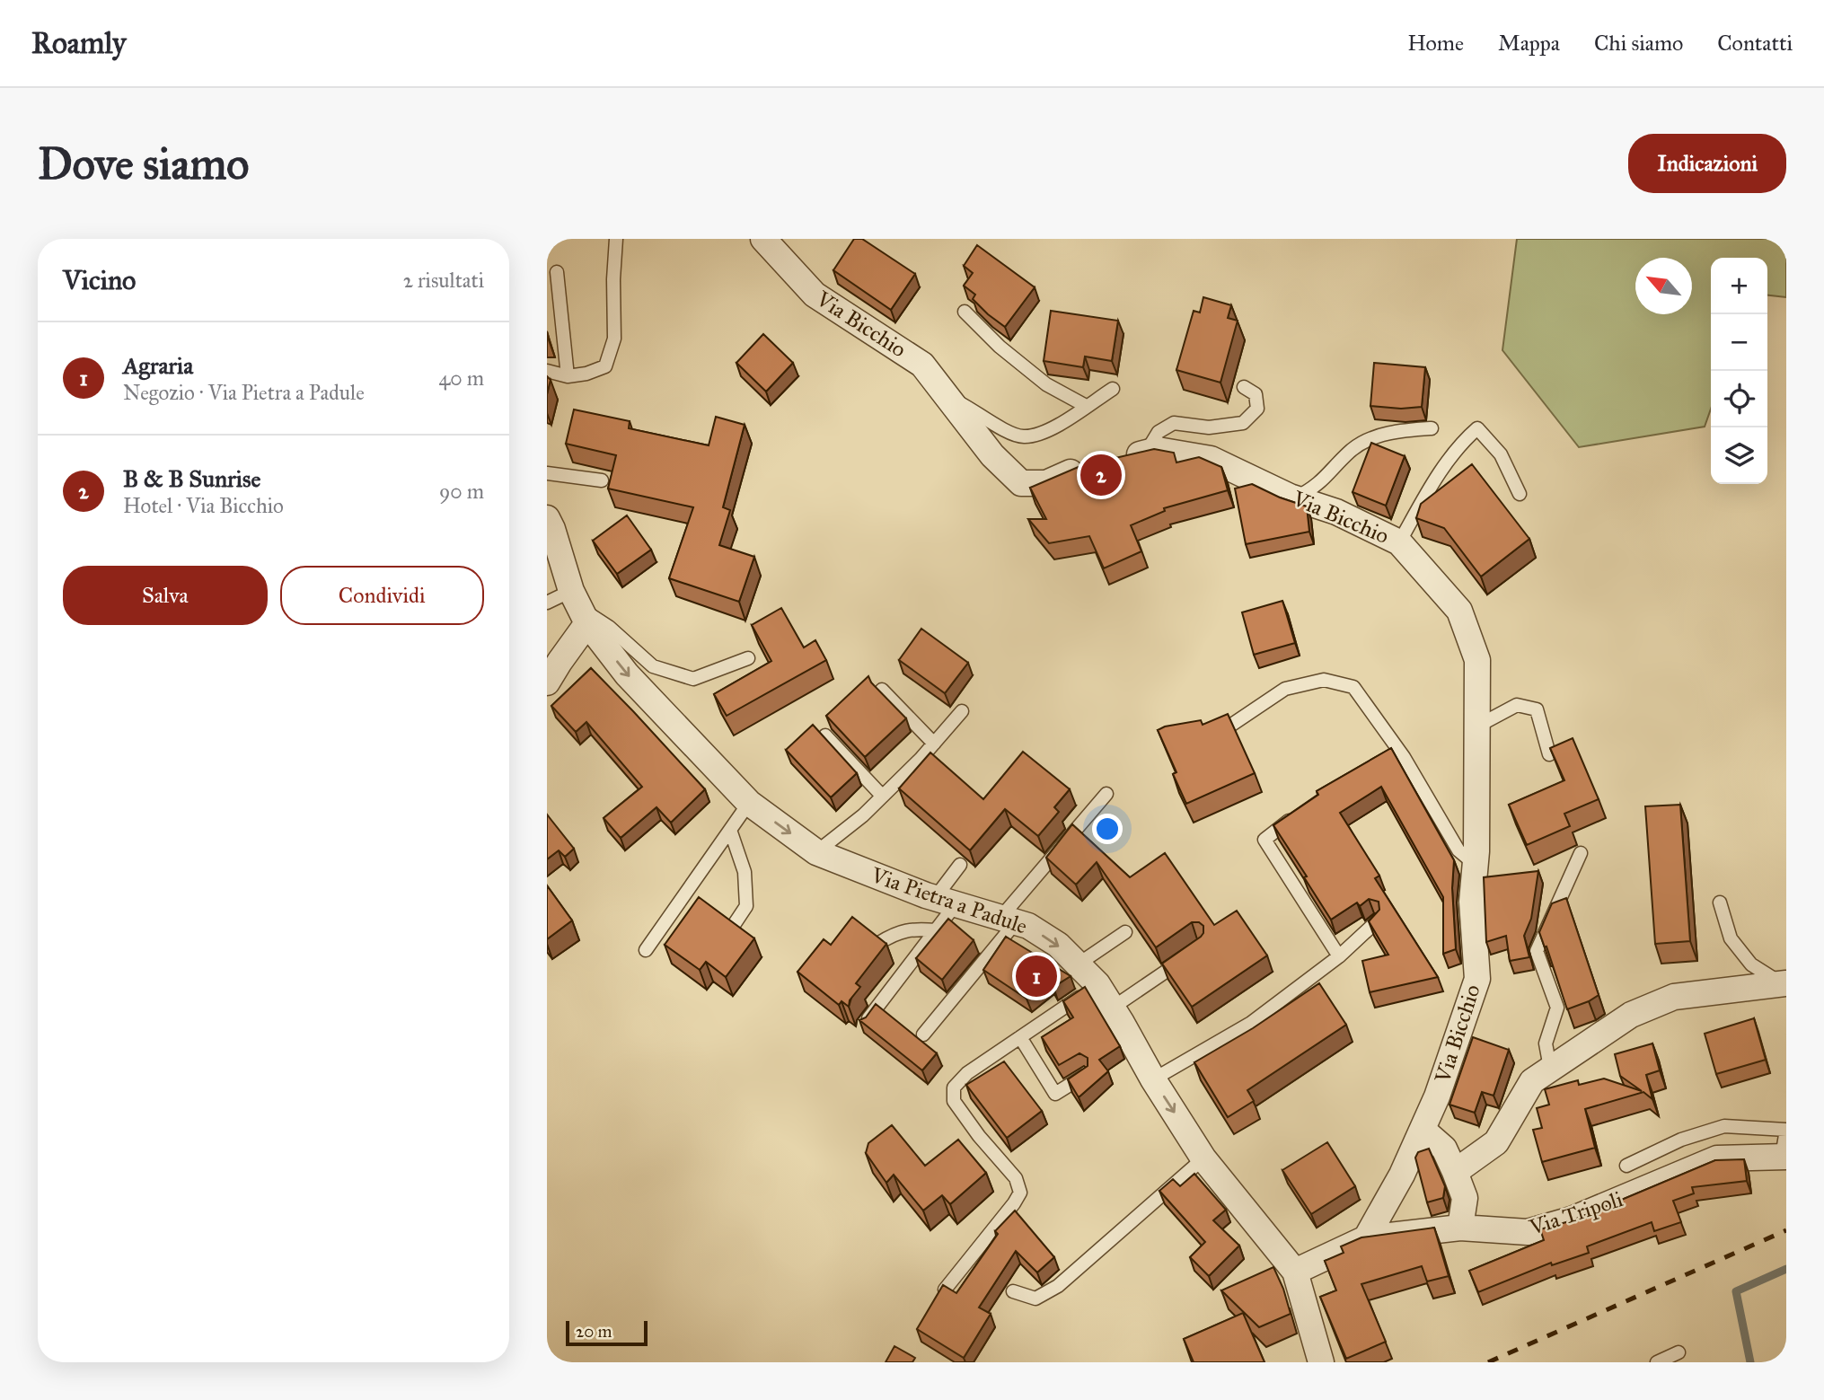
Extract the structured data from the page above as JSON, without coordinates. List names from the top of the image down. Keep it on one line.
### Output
{"streets":{"street":["Via Bicchio","Via Pietra a Padule","Via Tripoli"]},"crossings":[["Via Bicchio","Via Tripoli"],["Via Pietra a Padule","Via Tripoli"]],"one_way":["Via Pietra a Padule"],"scale_bar":"20 m","north":"top left","page":{"header":"Roamly","nav":["Home","Mappa","Chi siamo","Contatti"],"buttons":["Indicazioni",["Salva","Condividi"]],"title":"Dove siamo","heading":["Vicino","2 risultati"],"map_buttons":["+","−"],"list":[{"mark":"1","name":"Agraria","note":"Negozio · Via Pietra a Padule","value":"40 m"},{"mark":"2","name":"B & B Sunrise","note":"Hotel · Via Bicchio","value":"90 m"}],"pins":["2","1"],"scale":"20 m"}}
